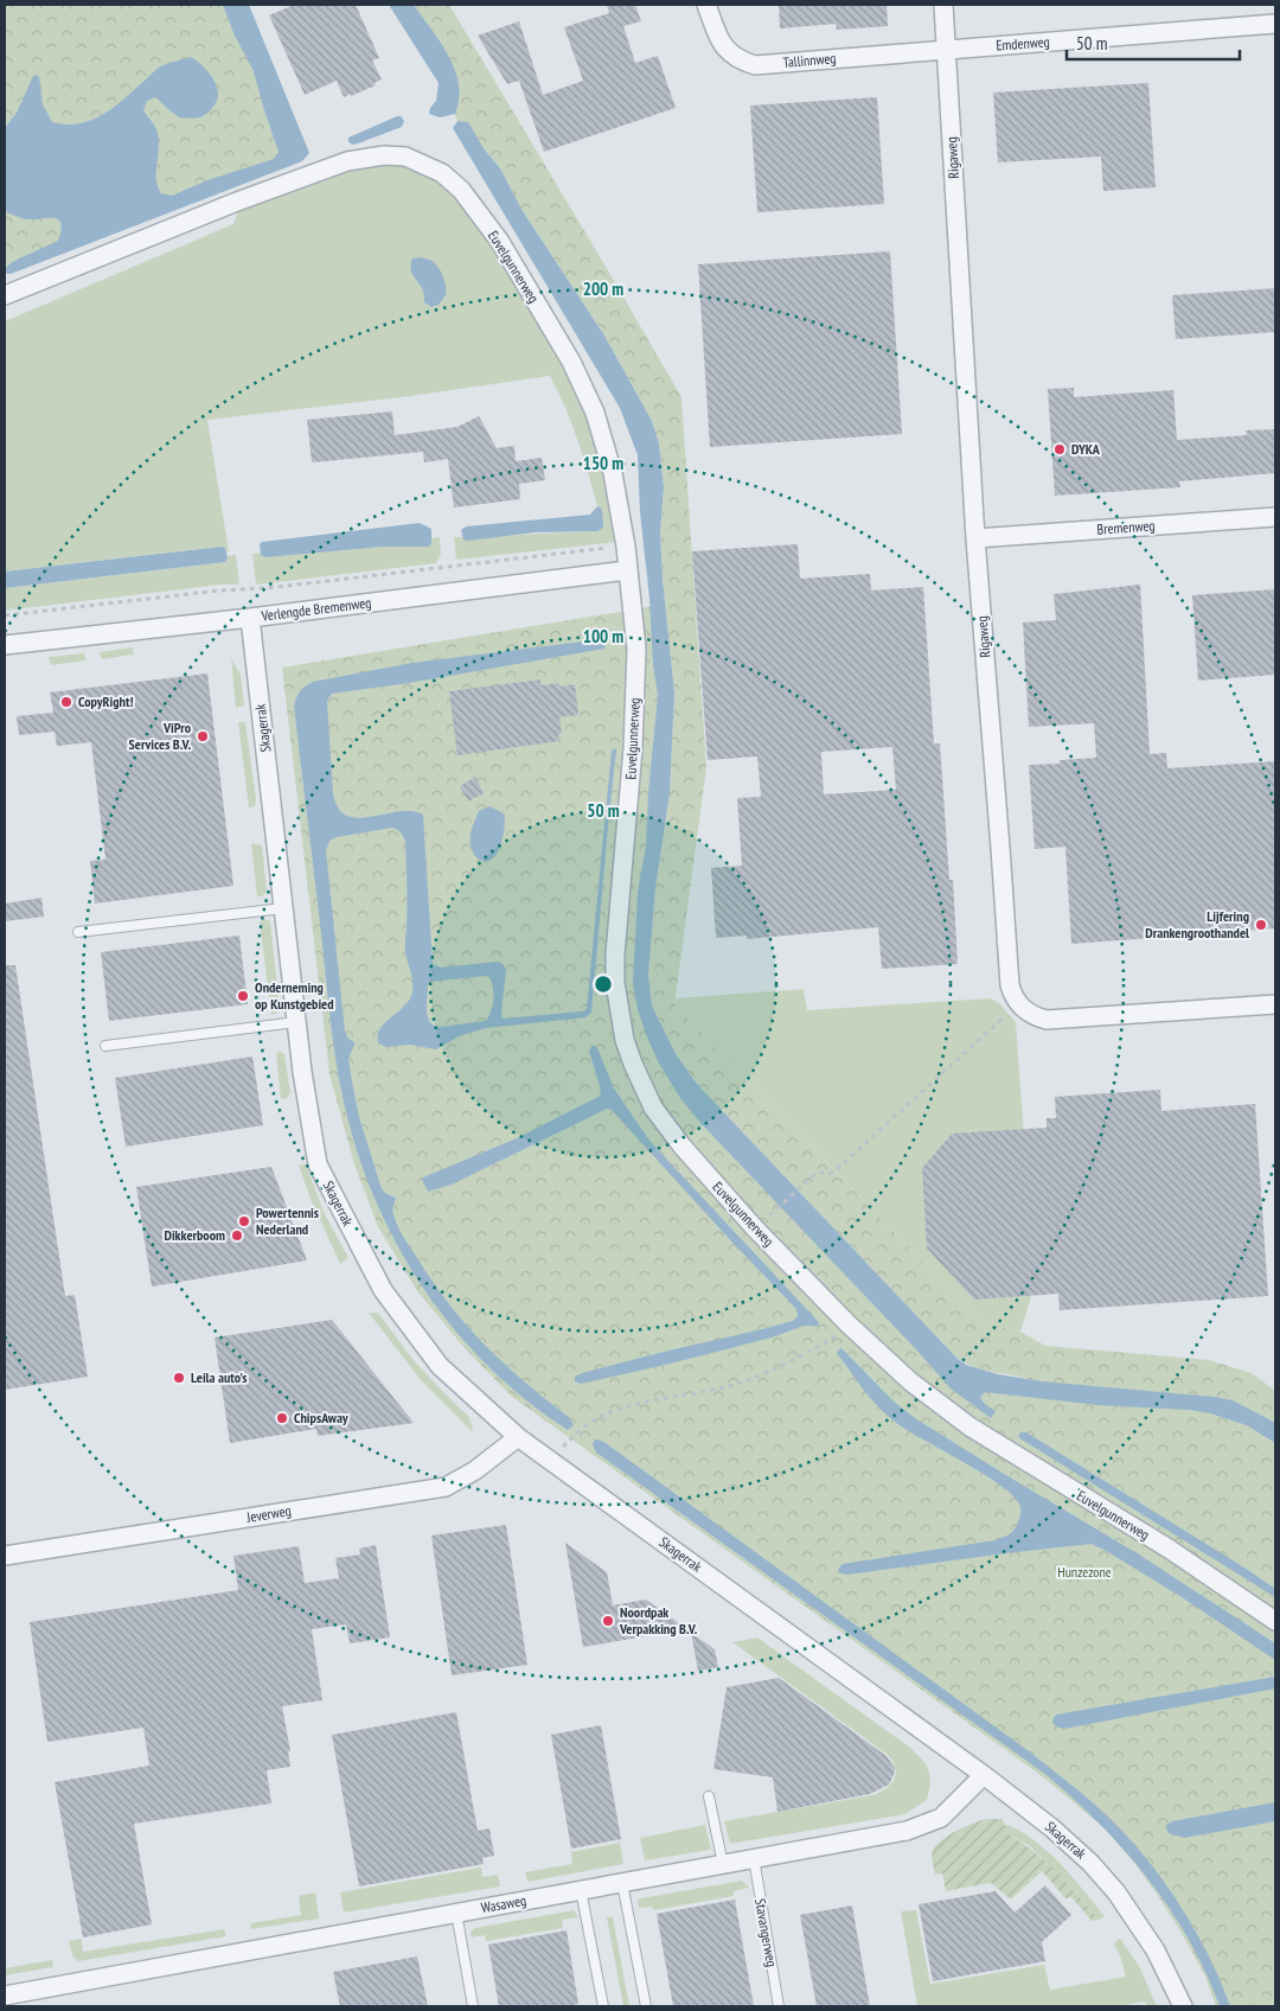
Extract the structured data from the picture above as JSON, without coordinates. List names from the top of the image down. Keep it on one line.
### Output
{"streets":{"street":["Emdenweg","Tallinnweg","Rigaweg","Euvelgunnerweg","Bremenweg","Verlengde Bremenweg","Skagerrak","Jeverweg","Wasaweg"],"lane":["Stavangerweg"]},"crossings":[["Emdenweg","Tallinnweg"],["Emdenweg","Rigaweg"],["Tallinnweg","Rigaweg"],["Rigaweg","Bremenweg"],["Euvelgunnerweg","Verlengde Bremenweg"],["Verlengde Bremenweg","Skagerrak"],["Skagerrak","Jeverweg"],["Skagerrak","Wasaweg"],["Wasaweg","Stavangerweg"]],"parks":["Hunzezone"],"places":["DYKA","CopyRight!","ViPro Services B.V.","Lijfering Drankengroothandel","Onderneming op Kunstgebied","Powertennis Nederland","Dikkerboom","Leila auto's","ChipsAway","Noordpak Verpakking B.V."],"scale_bar":"50 m","rings":["200 m","150 m","100 m","50 m"]}
